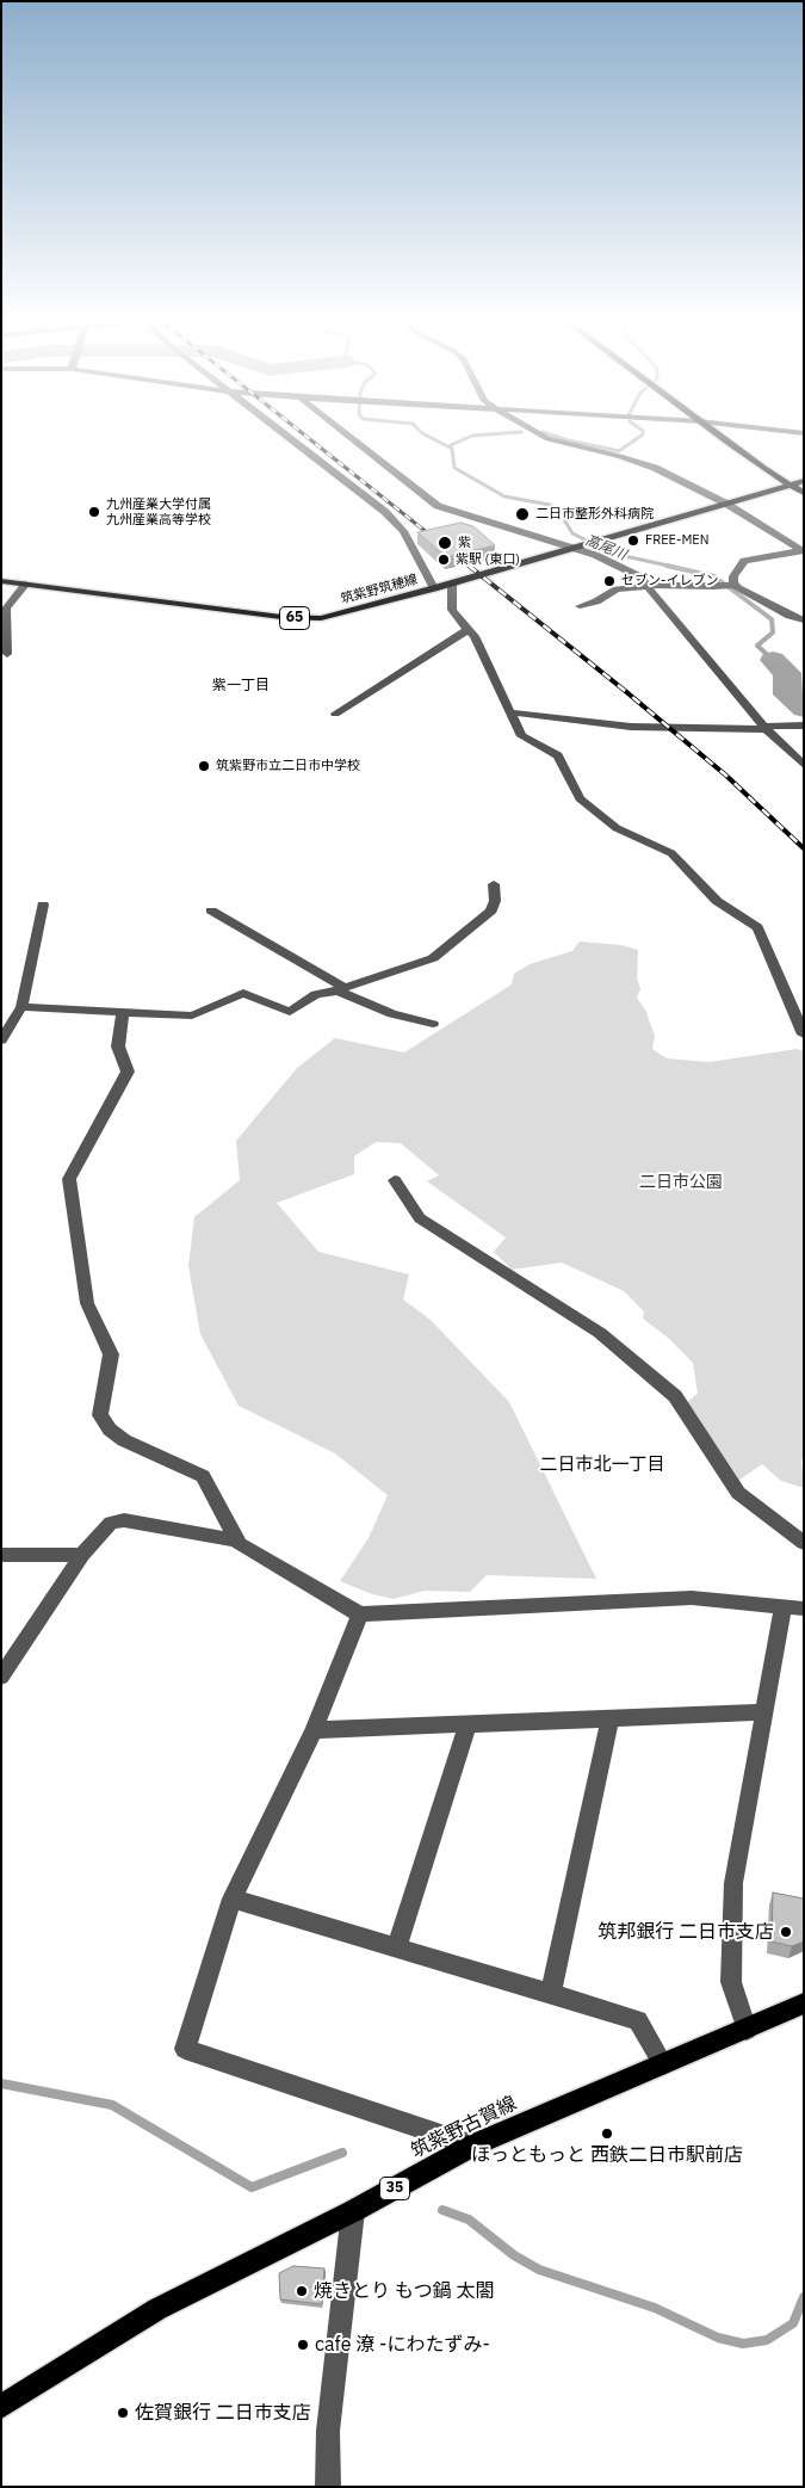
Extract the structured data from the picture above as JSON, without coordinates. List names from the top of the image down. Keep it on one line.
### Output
{"streets":{"main road":["筑紫野筑穂線","65","筑紫野古賀線","35"]},"districts":["紫一丁目","二日市北一丁目"],"water":["高尾川"],"parks":["二日市公園"],"places":["九州産業大学付属 九州産業高等学校","二日市整形外科病院","FREE-MEN","紫","紫駅 (東口)","セブン-イレブン","筑紫野市立二日市中学校","筑邦銀行 二日市支店","ほっともっと 西鉄二日市駅前店","焼きとり もつ鍋 太閤","cafe 潦 -にわたずみ-","佐賀銀行 二日市支店"]}
